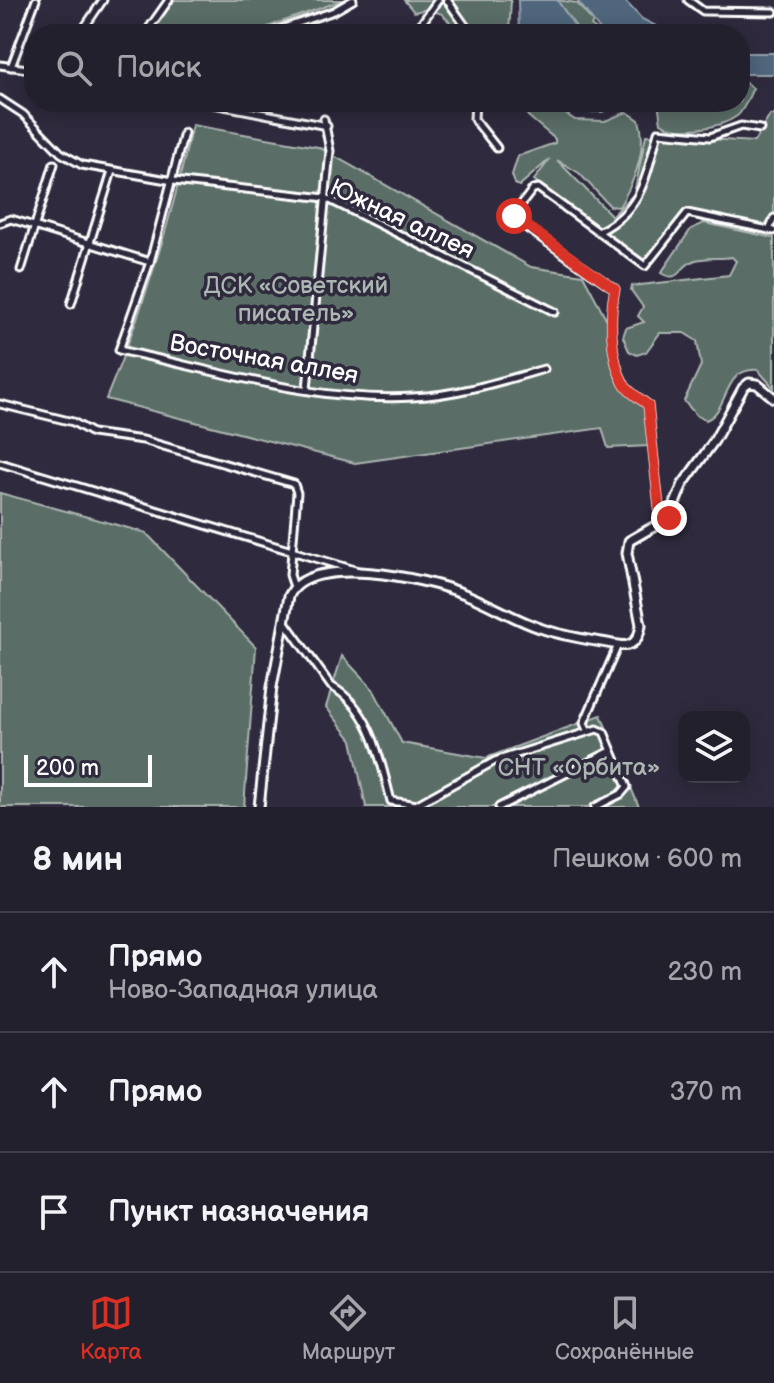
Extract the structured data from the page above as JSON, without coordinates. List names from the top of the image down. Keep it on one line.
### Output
{"streets":{"street":["Южная аллея","Восточная аллея"]},"parks":["ДСК «Советский писатель»","СНТ «Орбита»"],"scale_bar":"200 m","page":{"search":"Поиск","scale":"200 m","heading":["8 мин","Пешком · 600 m"],"list":[["Прямо","Ново-Западная улица","230 m"],["Прямо","370 m"],"Пункт назначения"],"nav":["Карта","Маршрут","Сохранённые"]}}
